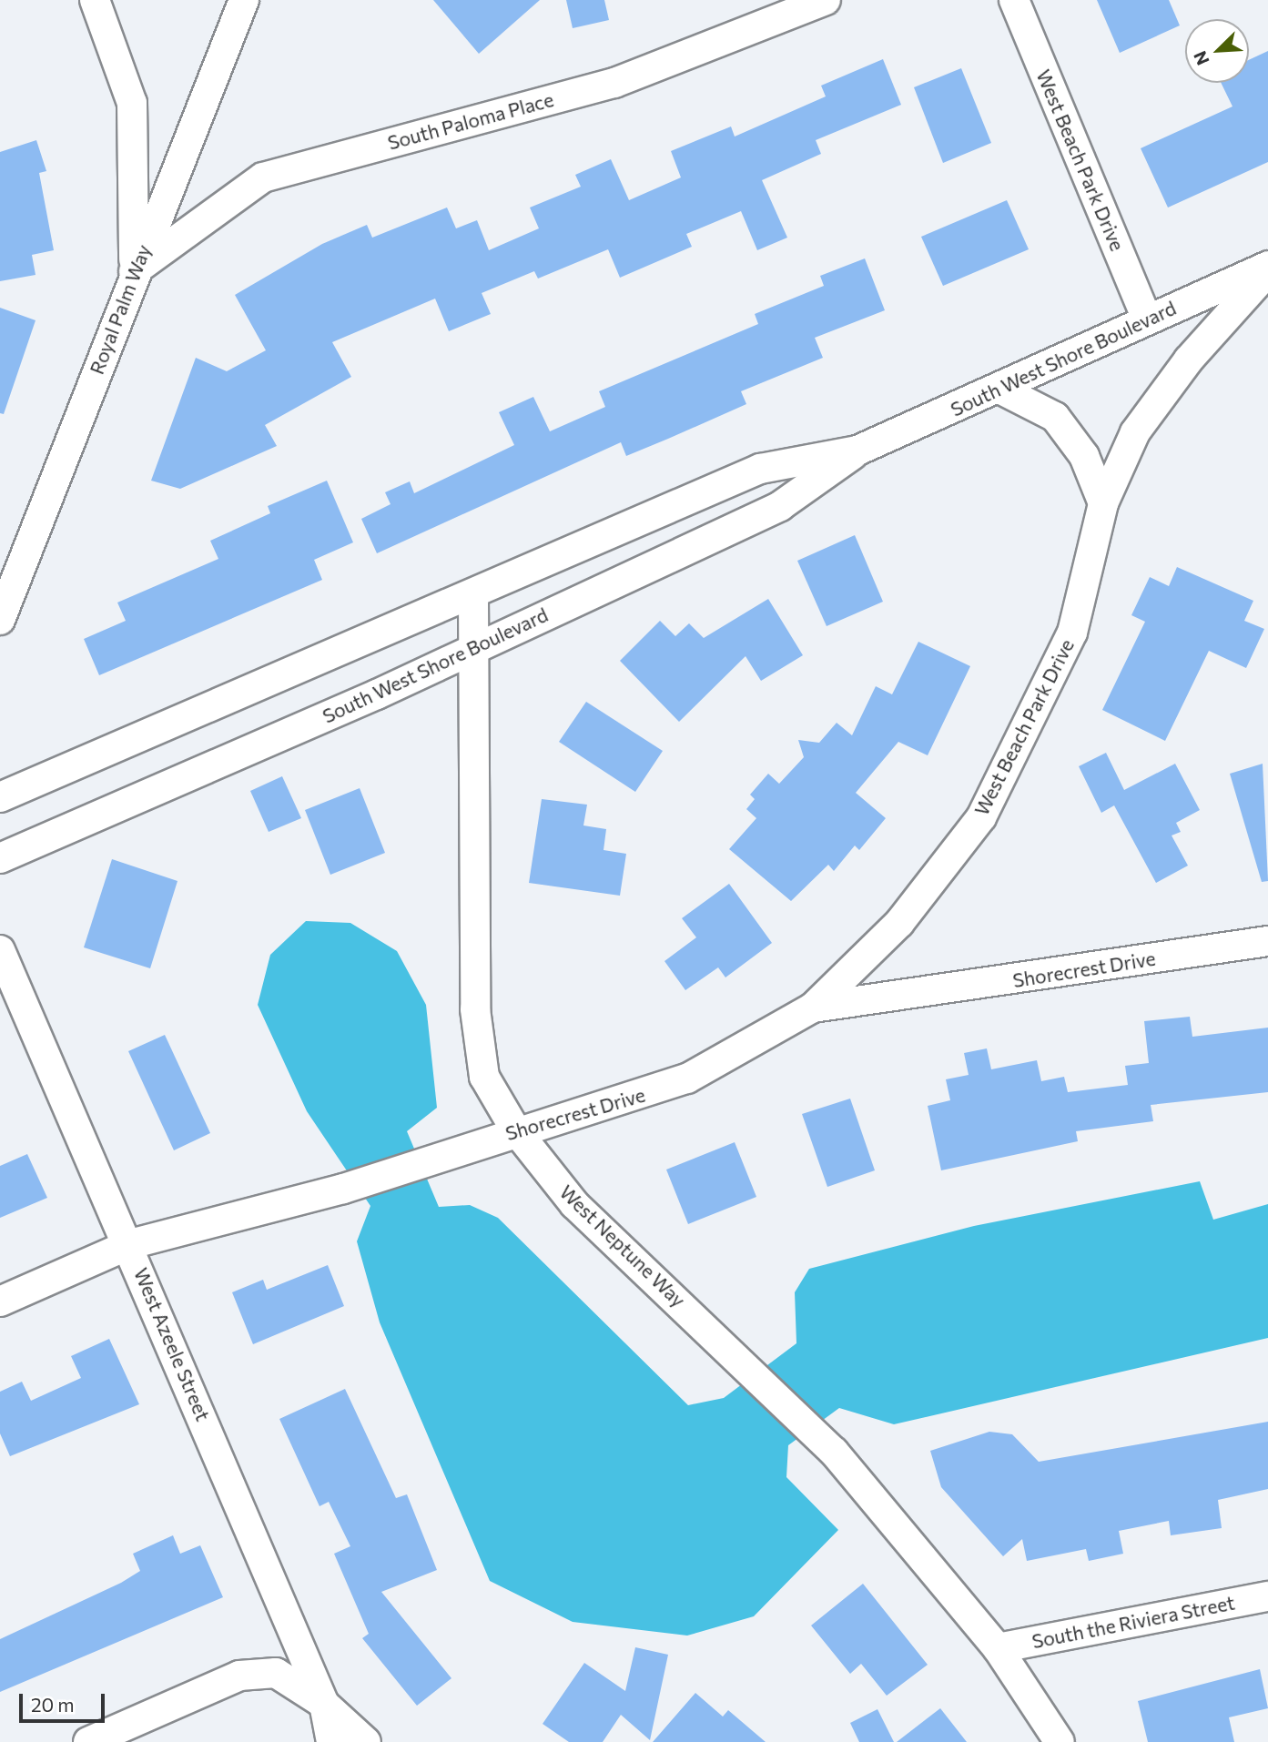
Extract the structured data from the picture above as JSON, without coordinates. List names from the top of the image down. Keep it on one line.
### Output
{"streets":{"street":["South Paloma Place","West Beach Park Drive","Royal Palm Way","South West Shore Boulevard","Shorecrest Drive","West Neptune Way","West Azeele Street","South the Riviera Street"]},"crossings":[["South Paloma Place","Royal Palm Way"],["West Beach Park Drive","South West Shore Boulevard"],["West Beach Park Drive","Shorecrest Drive"],["South West Shore Boulevard","West Neptune Way"],["Shorecrest Drive","West Neptune Way"],["Shorecrest Drive","West Azeele Street"],["West Neptune Way","South the Riviera Street"]],"scale_bar":"20 m","north":"bottom left"}
